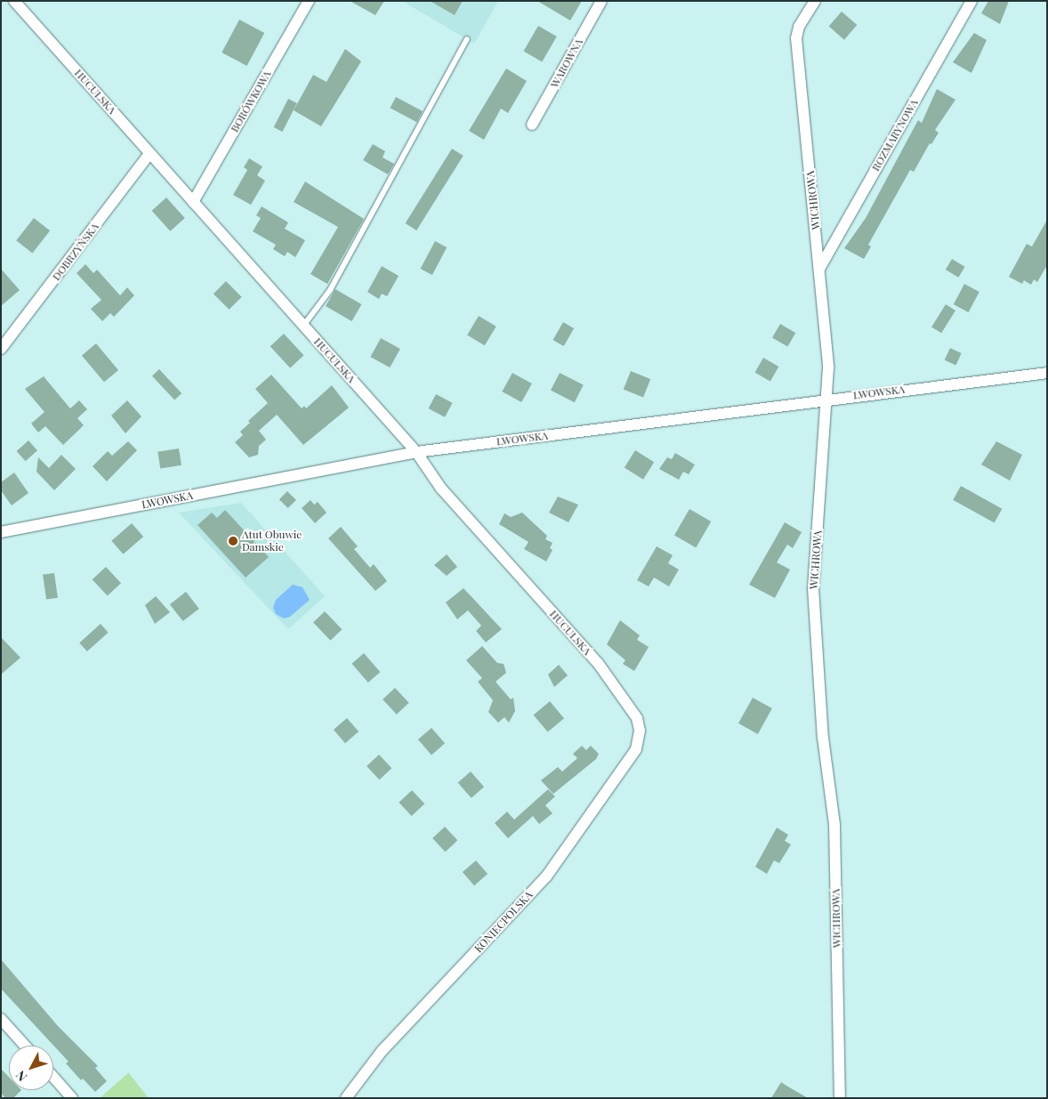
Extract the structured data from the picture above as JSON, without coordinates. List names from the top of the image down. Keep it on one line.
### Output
{"streets":{"street":["WAROWNA","HUCULSKA","BORÓWKOWA","ROZMARYNOWA","WICHROWA","DOBRZYŃSKA","LWOWSKA","KONIECPOLSKA"]},"crossings":[["HUCULSKA","BORÓWKOWA"],["HUCULSKA","DOBRZYŃSKA"],["HUCULSKA","LWOWSKA"],["HUCULSKA","KONIECPOLSKA"],["ROZMARYNOWA","WICHROWA"],["WICHROWA","LWOWSKA"]],"places":["Atut Obuwie Damskie"],"north":"bottom left"}
